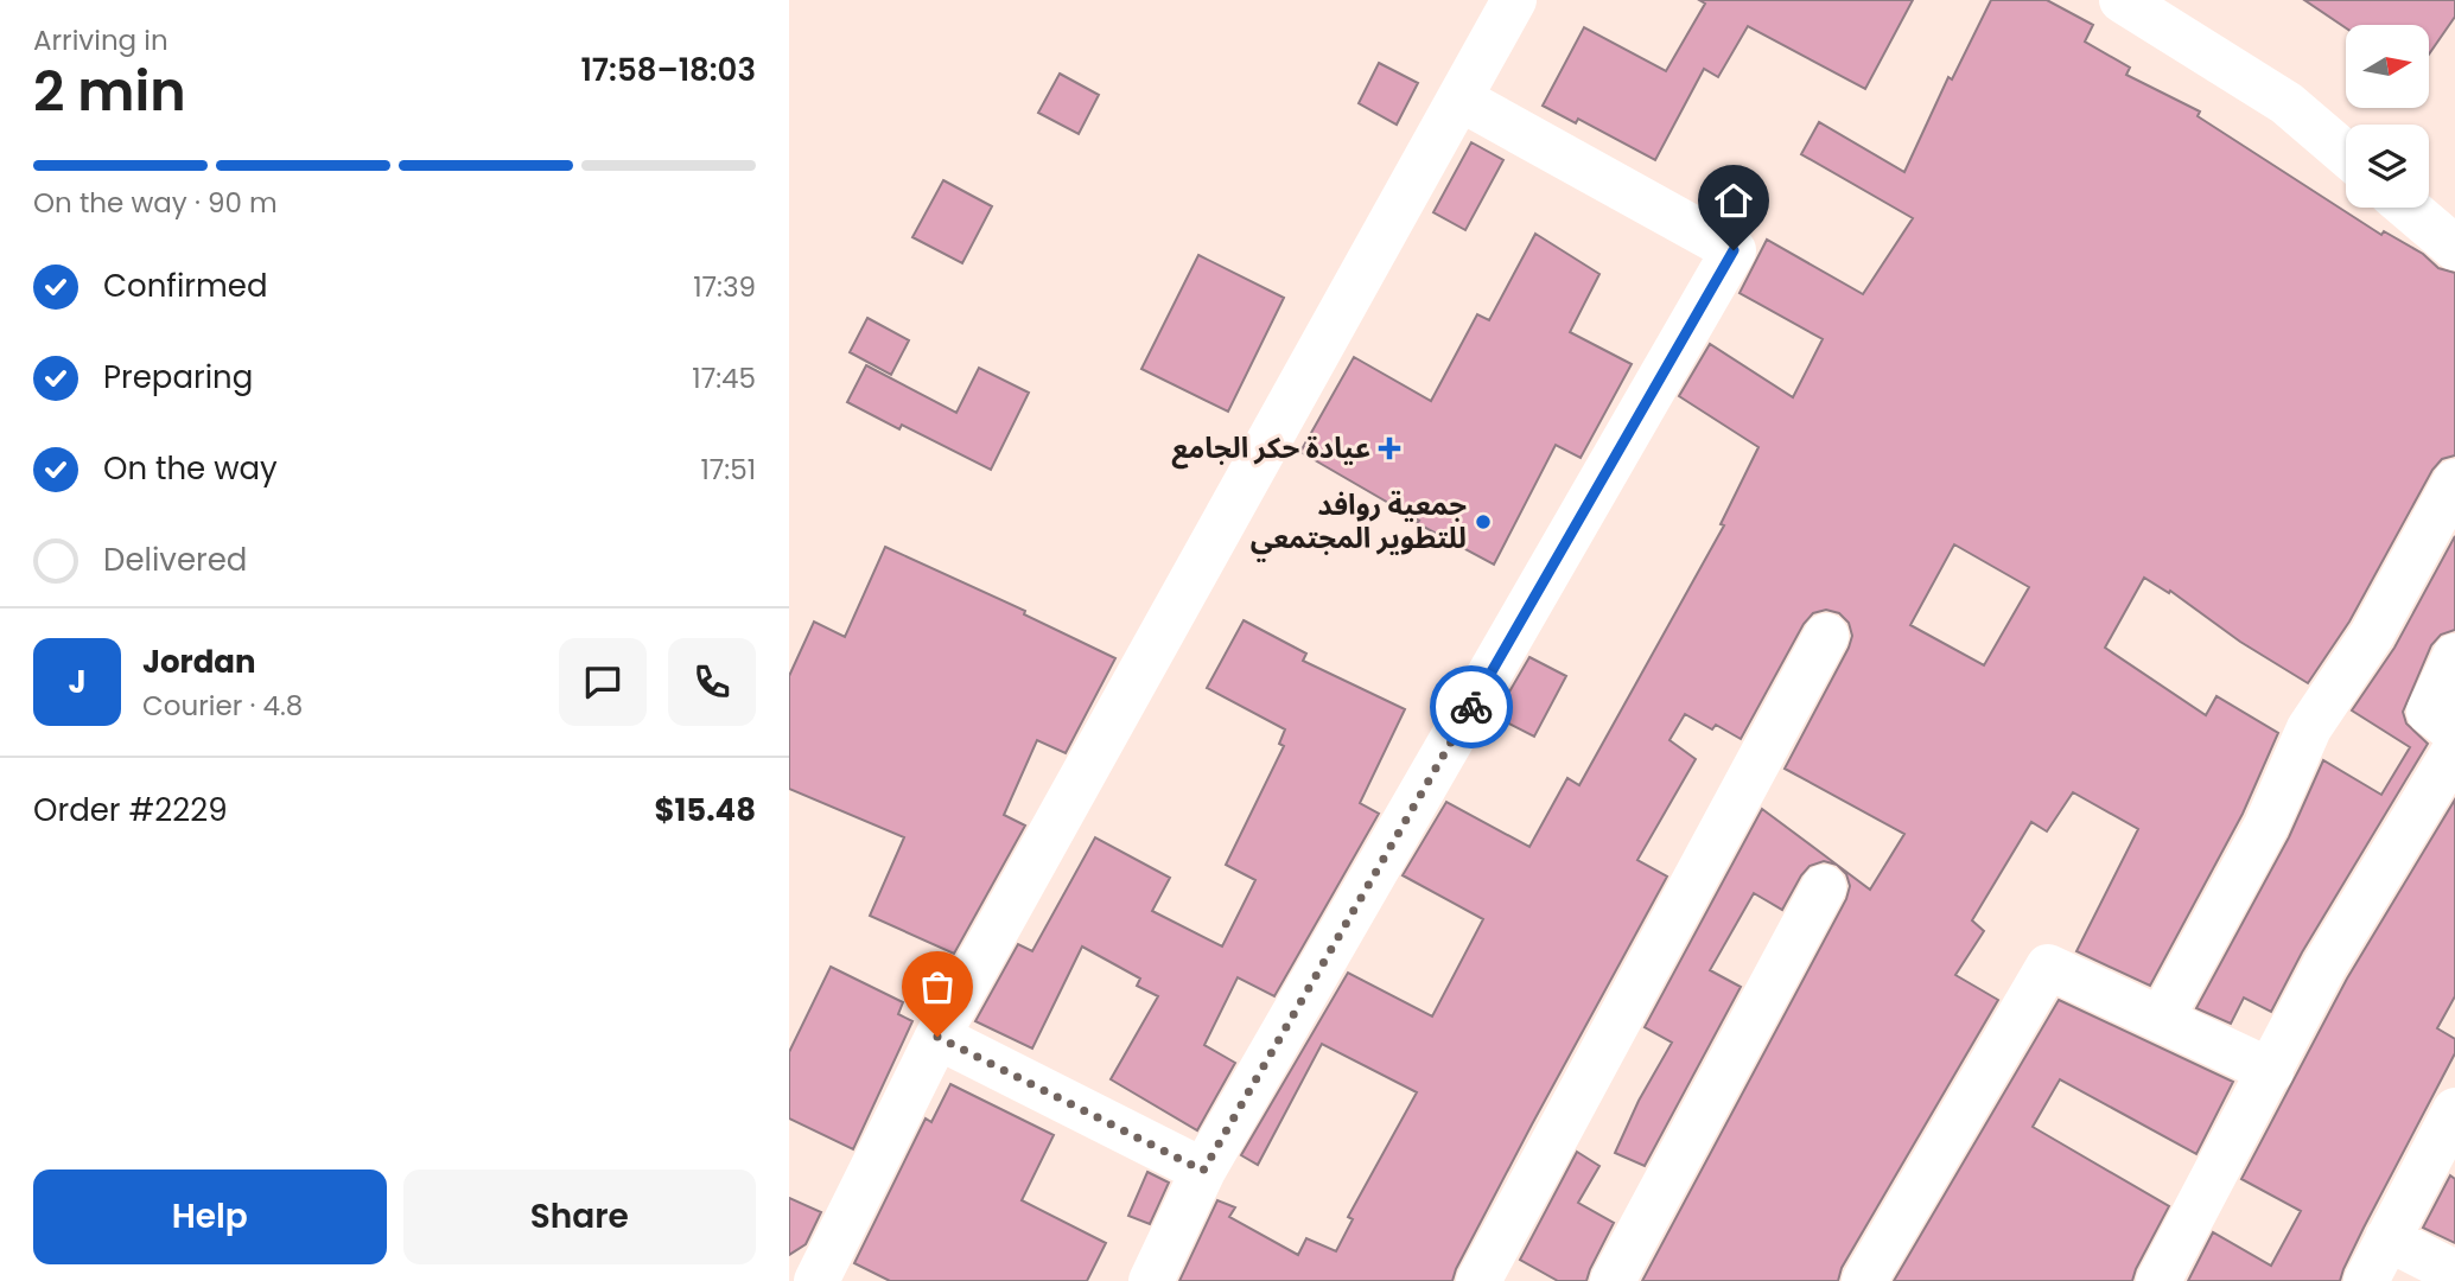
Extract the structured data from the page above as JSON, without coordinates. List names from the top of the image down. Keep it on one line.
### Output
{"places":{"health":["عيادة حكر الجامع"],"other":["جمعية روافد للتطوير المجتمعي"]},"north":"right","page":{"heading":["2 min","Arriving in","17:58–18:03"],"panel":["Jordan","Courier · 4.8","Order #2229","$15.48"],"bar":"On the way · 90 m","list":[["Confirmed","17:39"],["Preparing","17:45"],["On the way","17:51"],"Delivered"],"round":"J","buttons":["Help","Share"]}}
